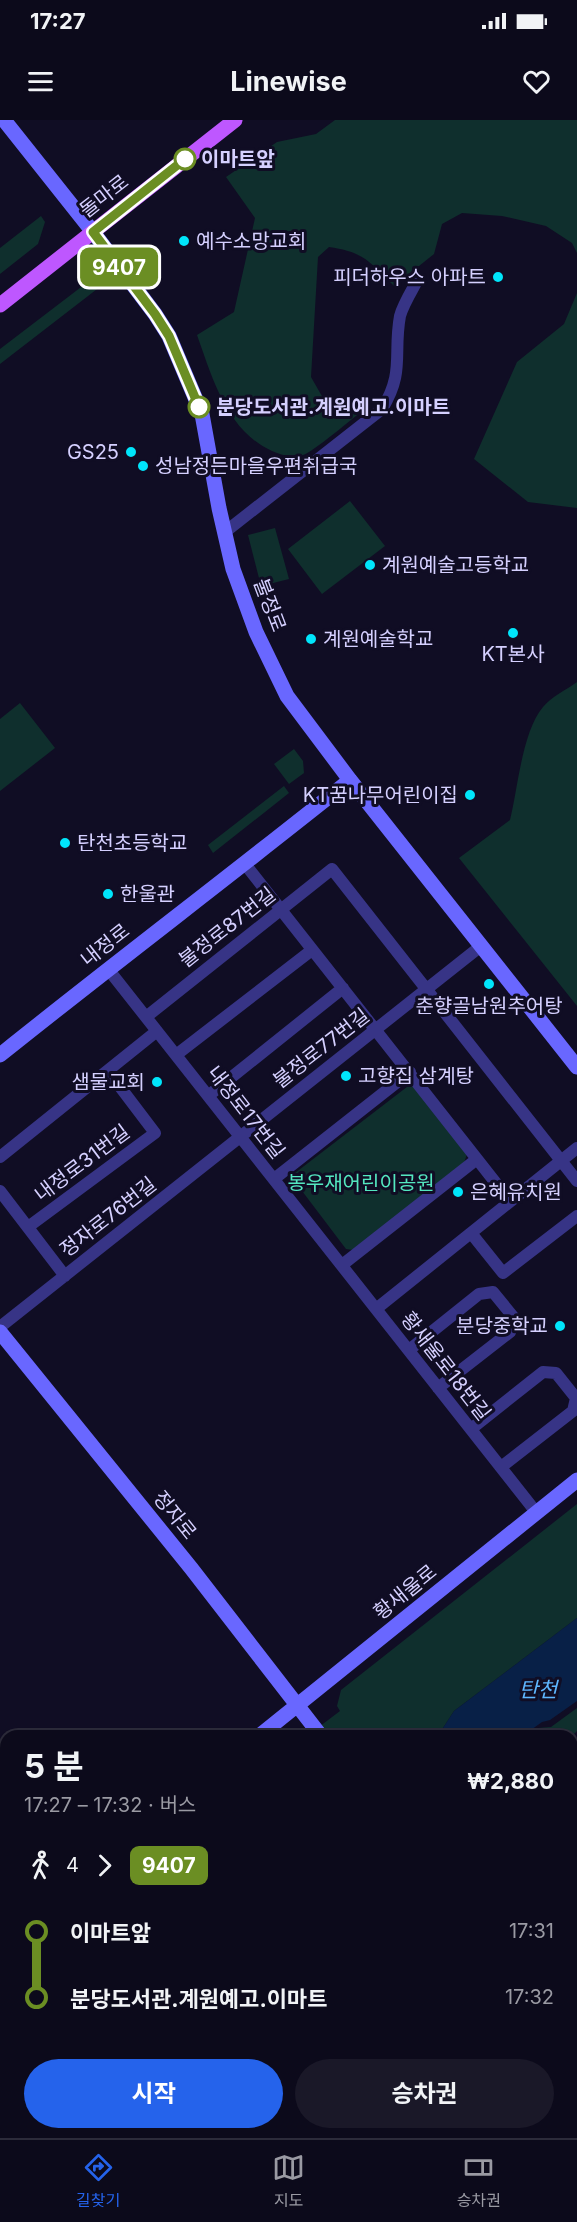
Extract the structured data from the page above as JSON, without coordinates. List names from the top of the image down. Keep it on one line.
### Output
{"streets":{"main road":["돌마로","불정로","내정로","정자로","황새울로"],"street":["불정로87번길","불정로77번길","내정로17번길","내정로31번길","정자로76번길","황새울로18번길"]},"crossings":[["돌마로","불정로"],["불정로","내정로"],["불정로","불정로77번길"],["불정로87번길","불정로77번길"],["불정로87번길","내정로17번길"],["내정로","내정로17번길"],["불정로77번길","내정로17번길"],["불정로77번길","정자로76번길"],["내정로17번길","정자로76번길"],["내정로17번길","황새울로18번길"],["내정로31번길","정자로76번길"],["정자로76번길","정자로"],["황새울로18번길","황새울로"],["정자로","황새울로"]],"water":["탄천"],"parks":["봉우재어린이공원"],"places":["이마트앞","예수소망교회","피더하우스 아파트","분당도서관.계원예고.이마트","GS25","성남정든마을우편취급국","계원예술고등학교","KT본사","계원예술학교","KT꿈나무어린이집","탄천초등학교","한울관","춘향골남원추어탕","고향집 삼계탕","샘물교회","은혜유치원","분당중학교"],"lines":["bus line 9407"],"page":{"status":"17:27","header":"Linewise","on_map":"9407","heading":["5 분","17:27 – 17:32 · 버스","₩2,880"],"legs":["4","9407"],"list":[{"name":"이마트앞","value":"17:31"},{"name":"분당도서관.계원예고.이마트","value":"17:32"}],"buttons":["시작","승차권"],"tabs":["길찾기","지도","승차권"]}}
